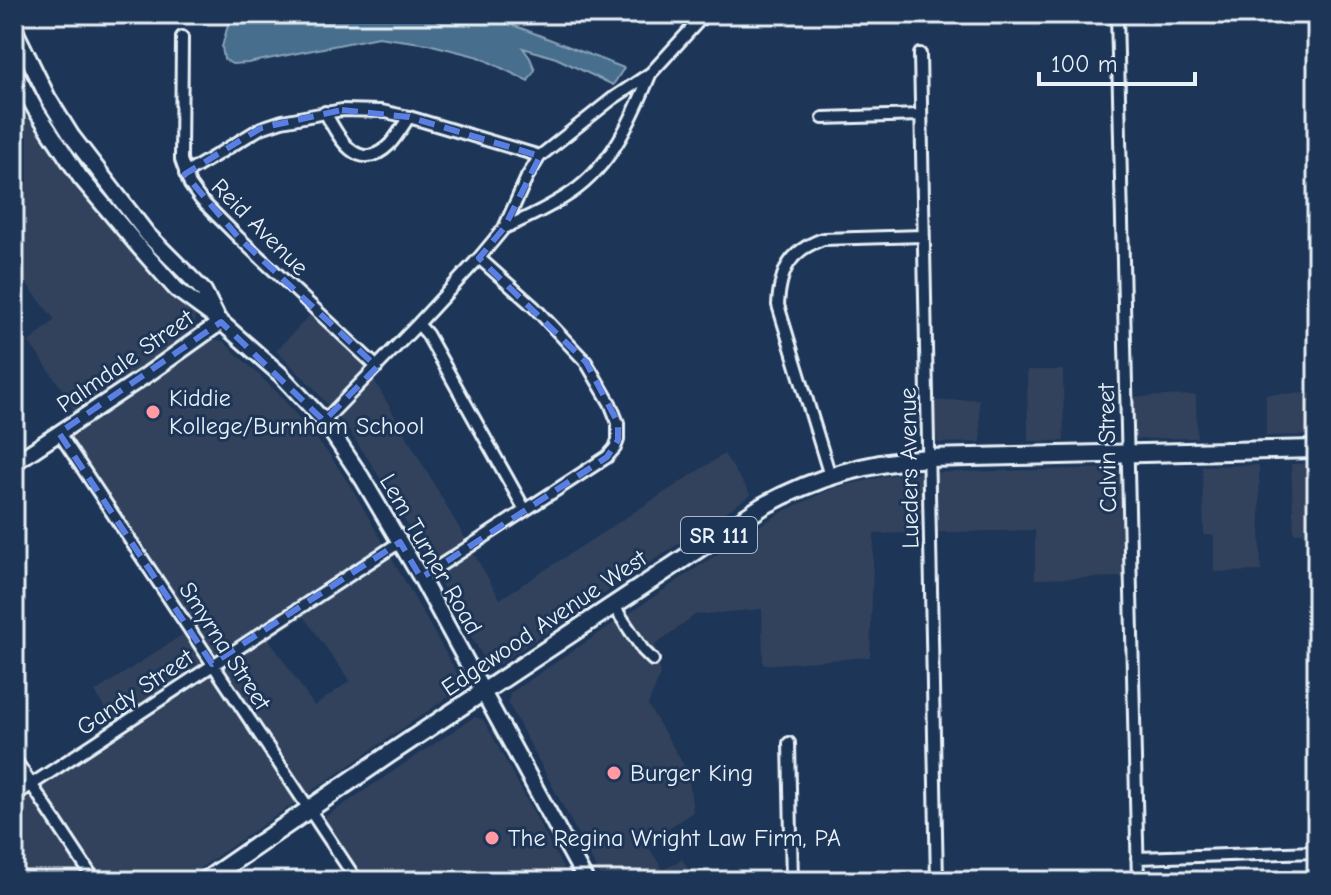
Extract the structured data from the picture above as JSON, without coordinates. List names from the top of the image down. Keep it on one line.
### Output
{"streets":{"main road":["Palmdale Street","SR 111","Lem Turner Road","Edgewood Avenue West"],"street":["Reid Avenue","Calvin Street","Lueders Avenue","Smyrna Street","Gandy Street"]},"crossings":[["Palmdale Street","Lem Turner Road"],["Palmdale Street","Smyrna Street"],["Calvin Street","Edgewood Avenue West"],["Lueders Avenue","Edgewood Avenue West"],["Lem Turner Road","Edgewood Avenue West"],["Lem Turner Road","Gandy Street"],["Edgewood Avenue West","Smyrna Street"],["Smyrna Street","Gandy Street"]],"places":["Kiddie Kollege/Burnham School","Burger King","The Regina Wright Law Firm, PA"],"scale_bar":"100 m"}
